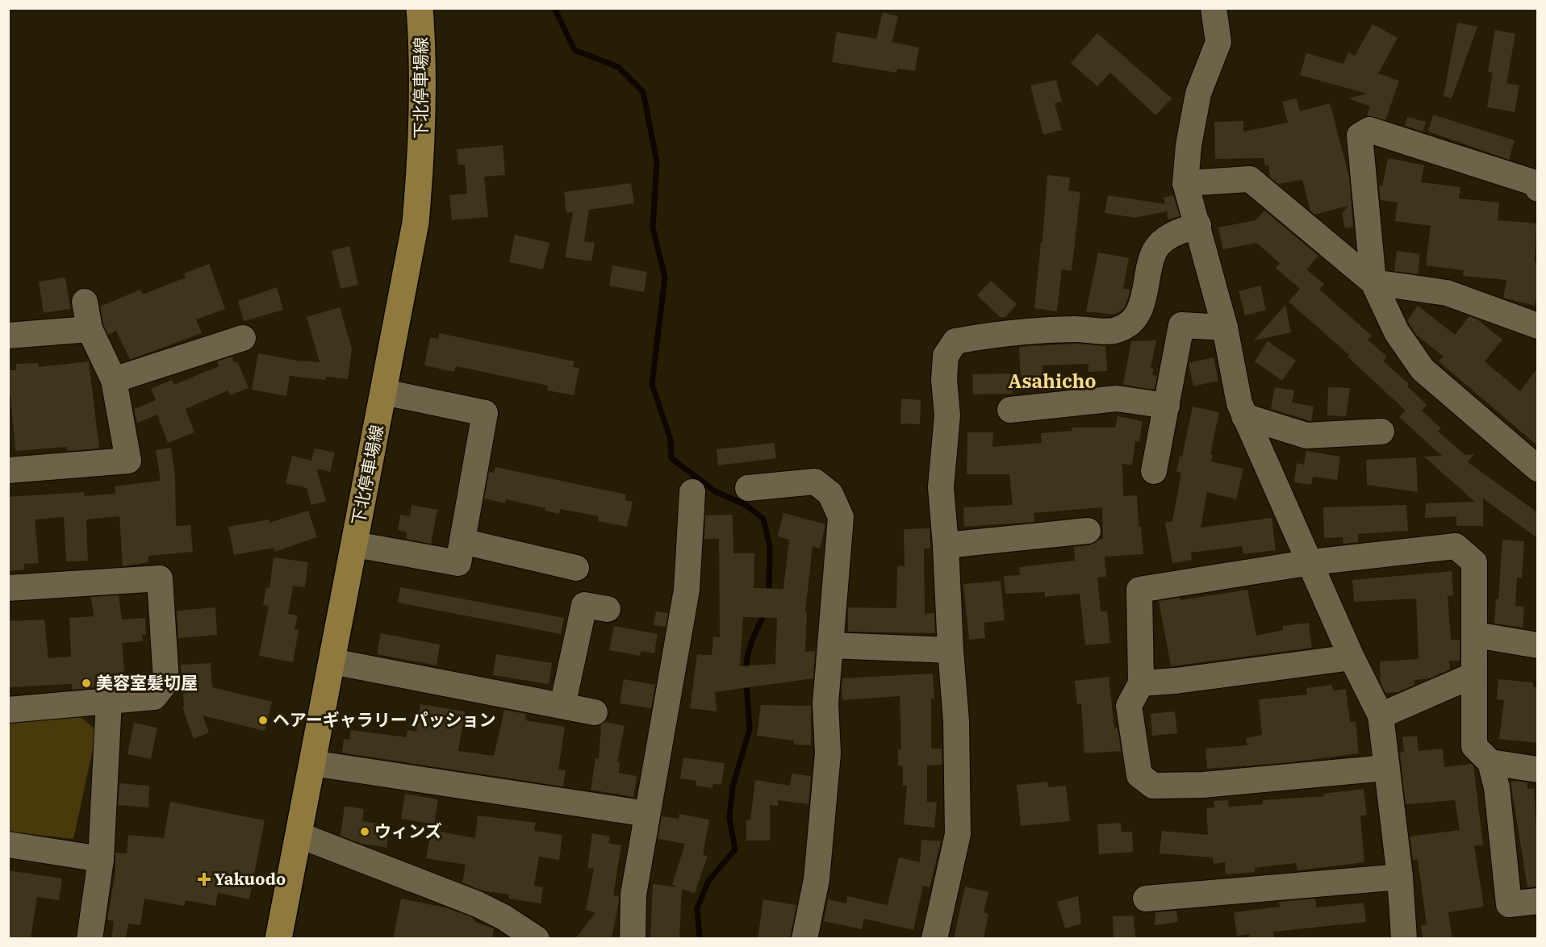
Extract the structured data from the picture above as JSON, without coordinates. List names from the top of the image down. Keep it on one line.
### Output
{"streets":{"main road":["下北停車場線"]},"districts":["Asahicho"],"places":{"other":["美容室髪切屋","ヘアーギャラリー パッション","ウィンズ"],"health":["Yakuodo"]}}
